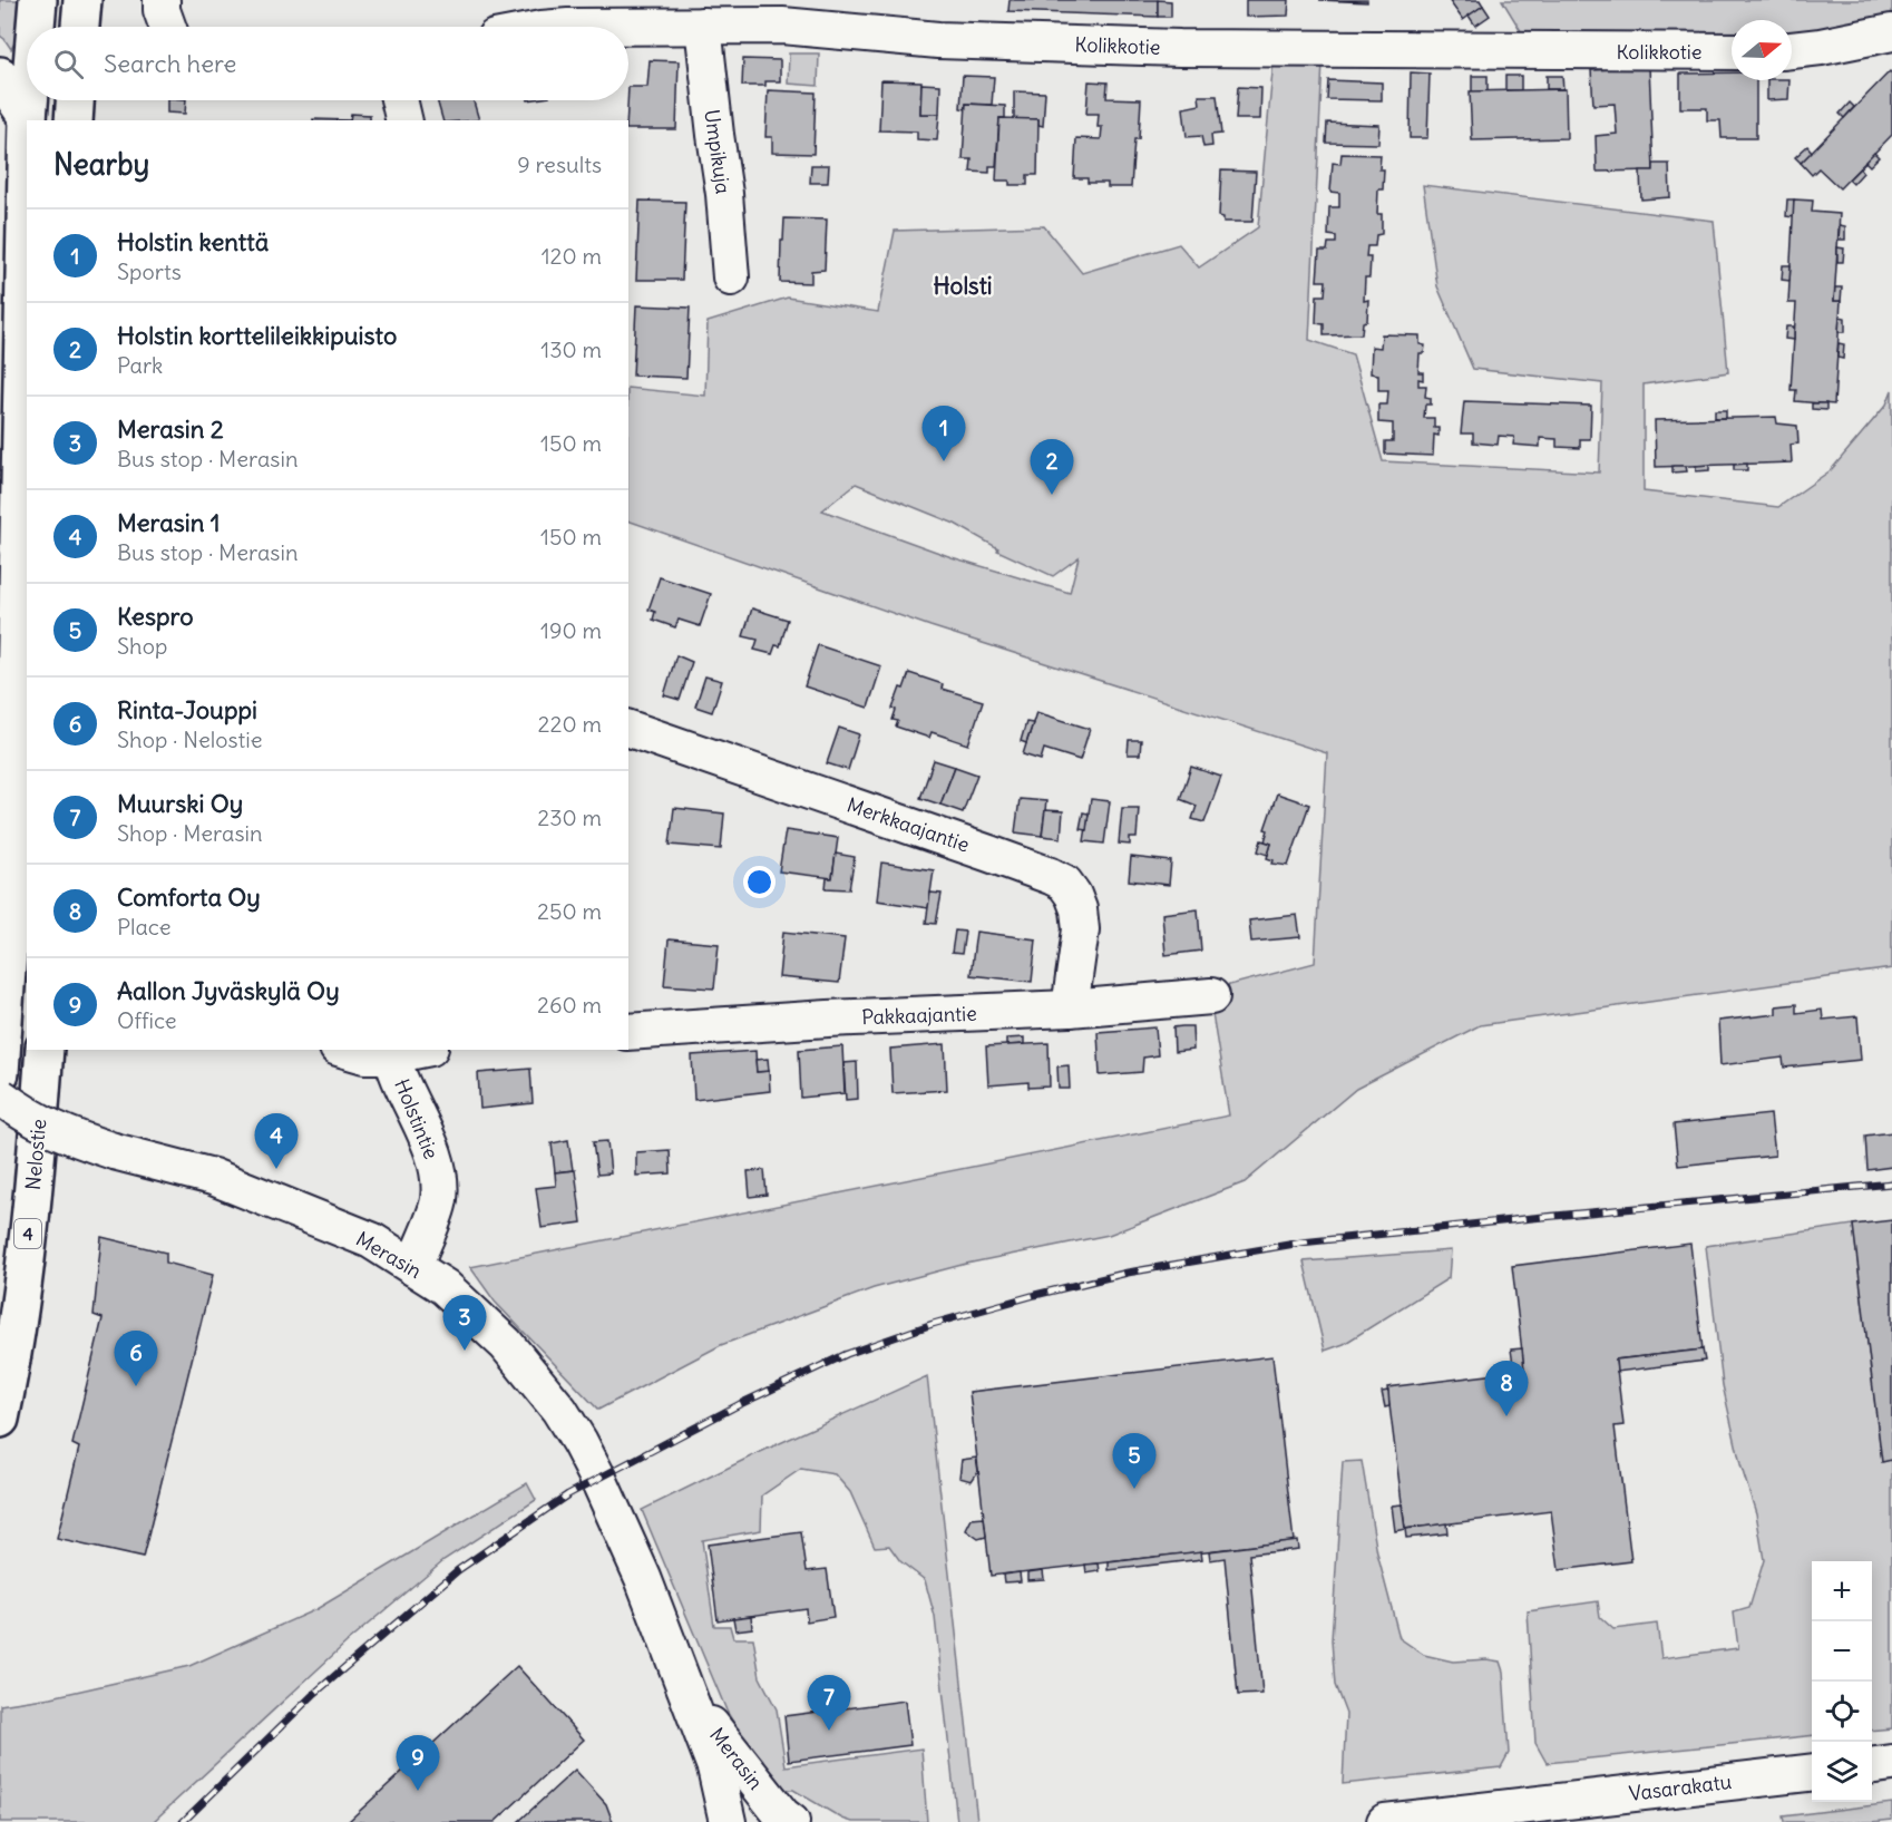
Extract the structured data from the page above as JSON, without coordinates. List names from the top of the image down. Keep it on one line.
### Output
{"streets":{"highway":["Nelostie","4"],"street":["Kolikkotie","Umpikuja","Merkkaajantie","Pakkaajantie","Holstintie","Merasin","Vasarakatu"]},"crossings":[["Kolikkotie","Umpikuja"],["Merkkaajantie","Pakkaajantie"],["Holstintie","Merasin"]],"districts":["Holsti"],"north":"right","page":{"search":"Search here","heading":["Nearby","9 results"],"list":[{"mark":"1","name":"Holstin kenttä","note":"Sports","value":"120 m"},{"mark":"2","name":"Holstin korttelileikkipuisto","note":"Park","value":"130 m"},{"mark":"3","name":"Merasin 2","note":"Bus stop · Merasin","value":"150 m"},{"mark":"4","name":"Merasin 1","note":"Bus stop · Merasin","value":"150 m"},{"mark":"5","name":"Kespro","note":"Shop","value":"190 m"},{"mark":"6","name":"Rinta-Jouppi","note":"Shop · Nelostie","value":"220 m"},{"mark":"7","name":"Muurski Oy","note":"Shop · Merasin","value":"230 m"},{"mark":"8","name":"Comforta Oy","note":"Place","value":"250 m"},{"mark":"9","name":"Aallon Jyväskylä Oy","note":"Office","value":"260 m"}],"pins":["1","2","4","3","6","8","5","7","9"],"map_buttons":["+","−"]}}
